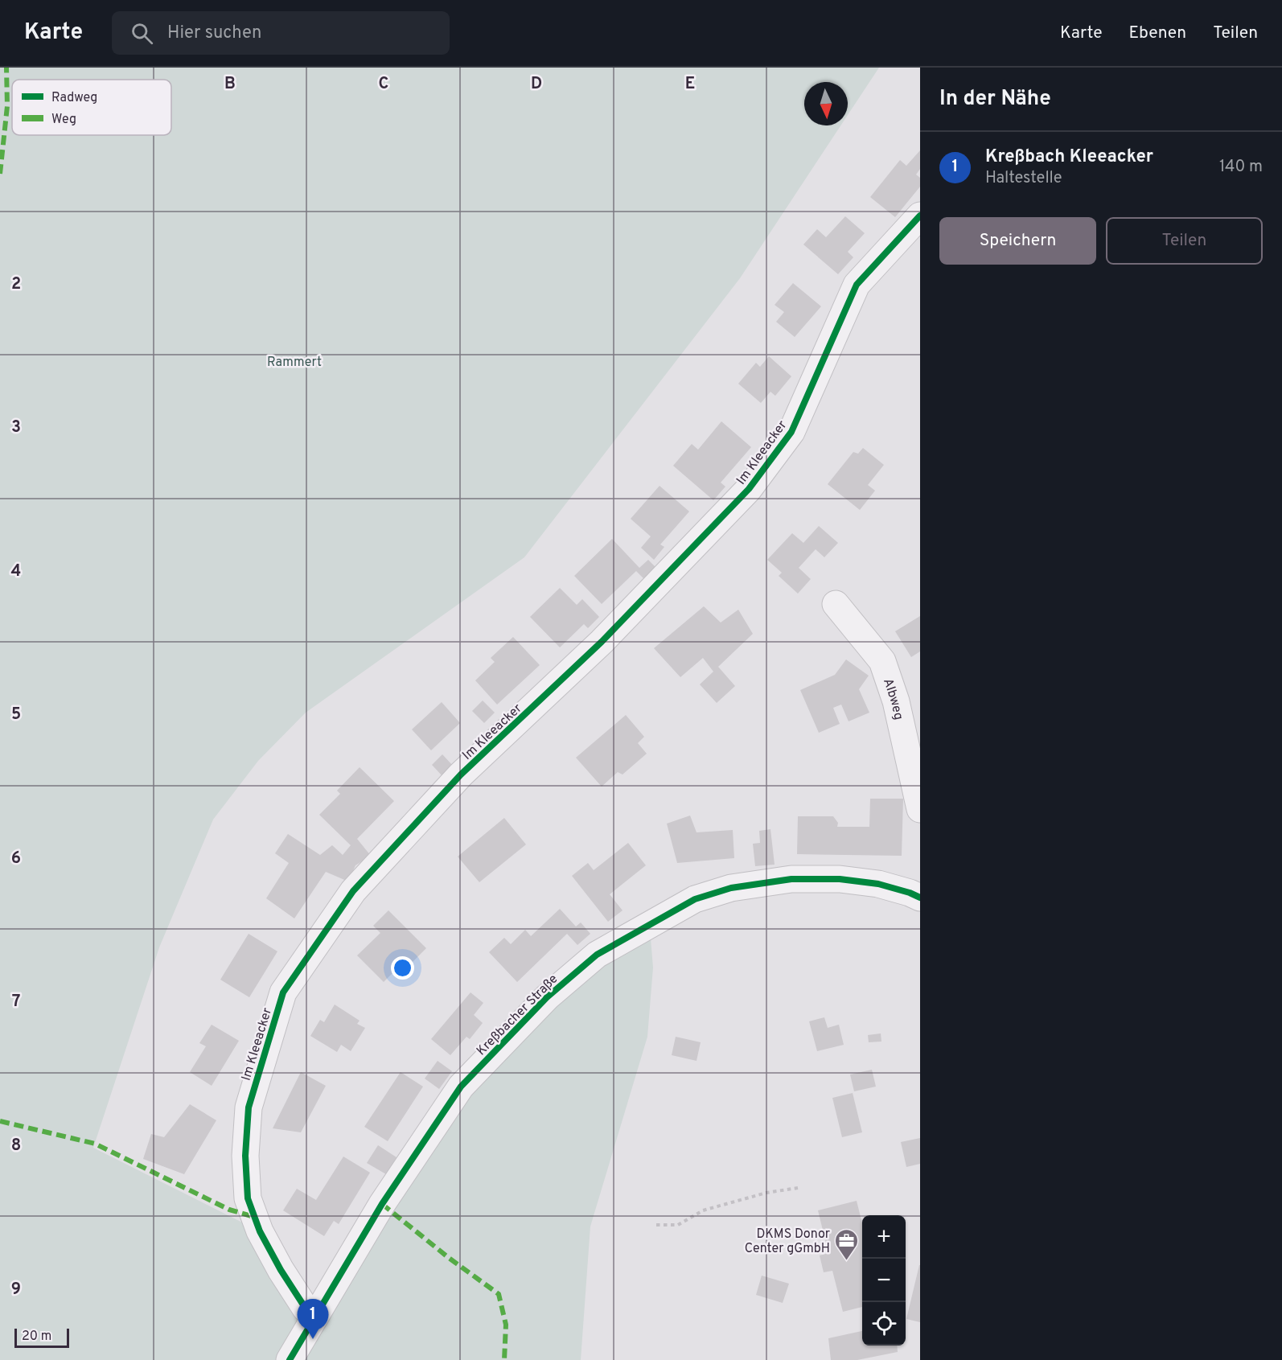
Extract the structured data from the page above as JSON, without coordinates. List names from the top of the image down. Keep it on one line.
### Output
{"streets":{"street":["Im Kleeacker","Albweg","Kreßbacher Straße"]},"crossings":[["Im Kleeacker","Kreßbacher Straße"]],"parks":["Rammert"],"places":{"office":["DKMS Donor Center gGmbH"]},"legend":["Radweg","Weg"],"scale_bar":"20 m","north":"bottom","page":{"header":"Karte","search":"Hier suchen","nav":["Karte","Ebenen","Teilen"],"heading":"In der Nähe","list":[{"mark":"1","name":"Kreßbach Kleeacker","note":"Haltestelle","value":"140 m"}],"buttons":["Speichern","Teilen"],"map_buttons":["+","−"],"pins":"1","scale":"20 m"},"grid":{"columns":["B","C","D","E"],"rows":["2","3","4","5","6","7","8","9"]}}
